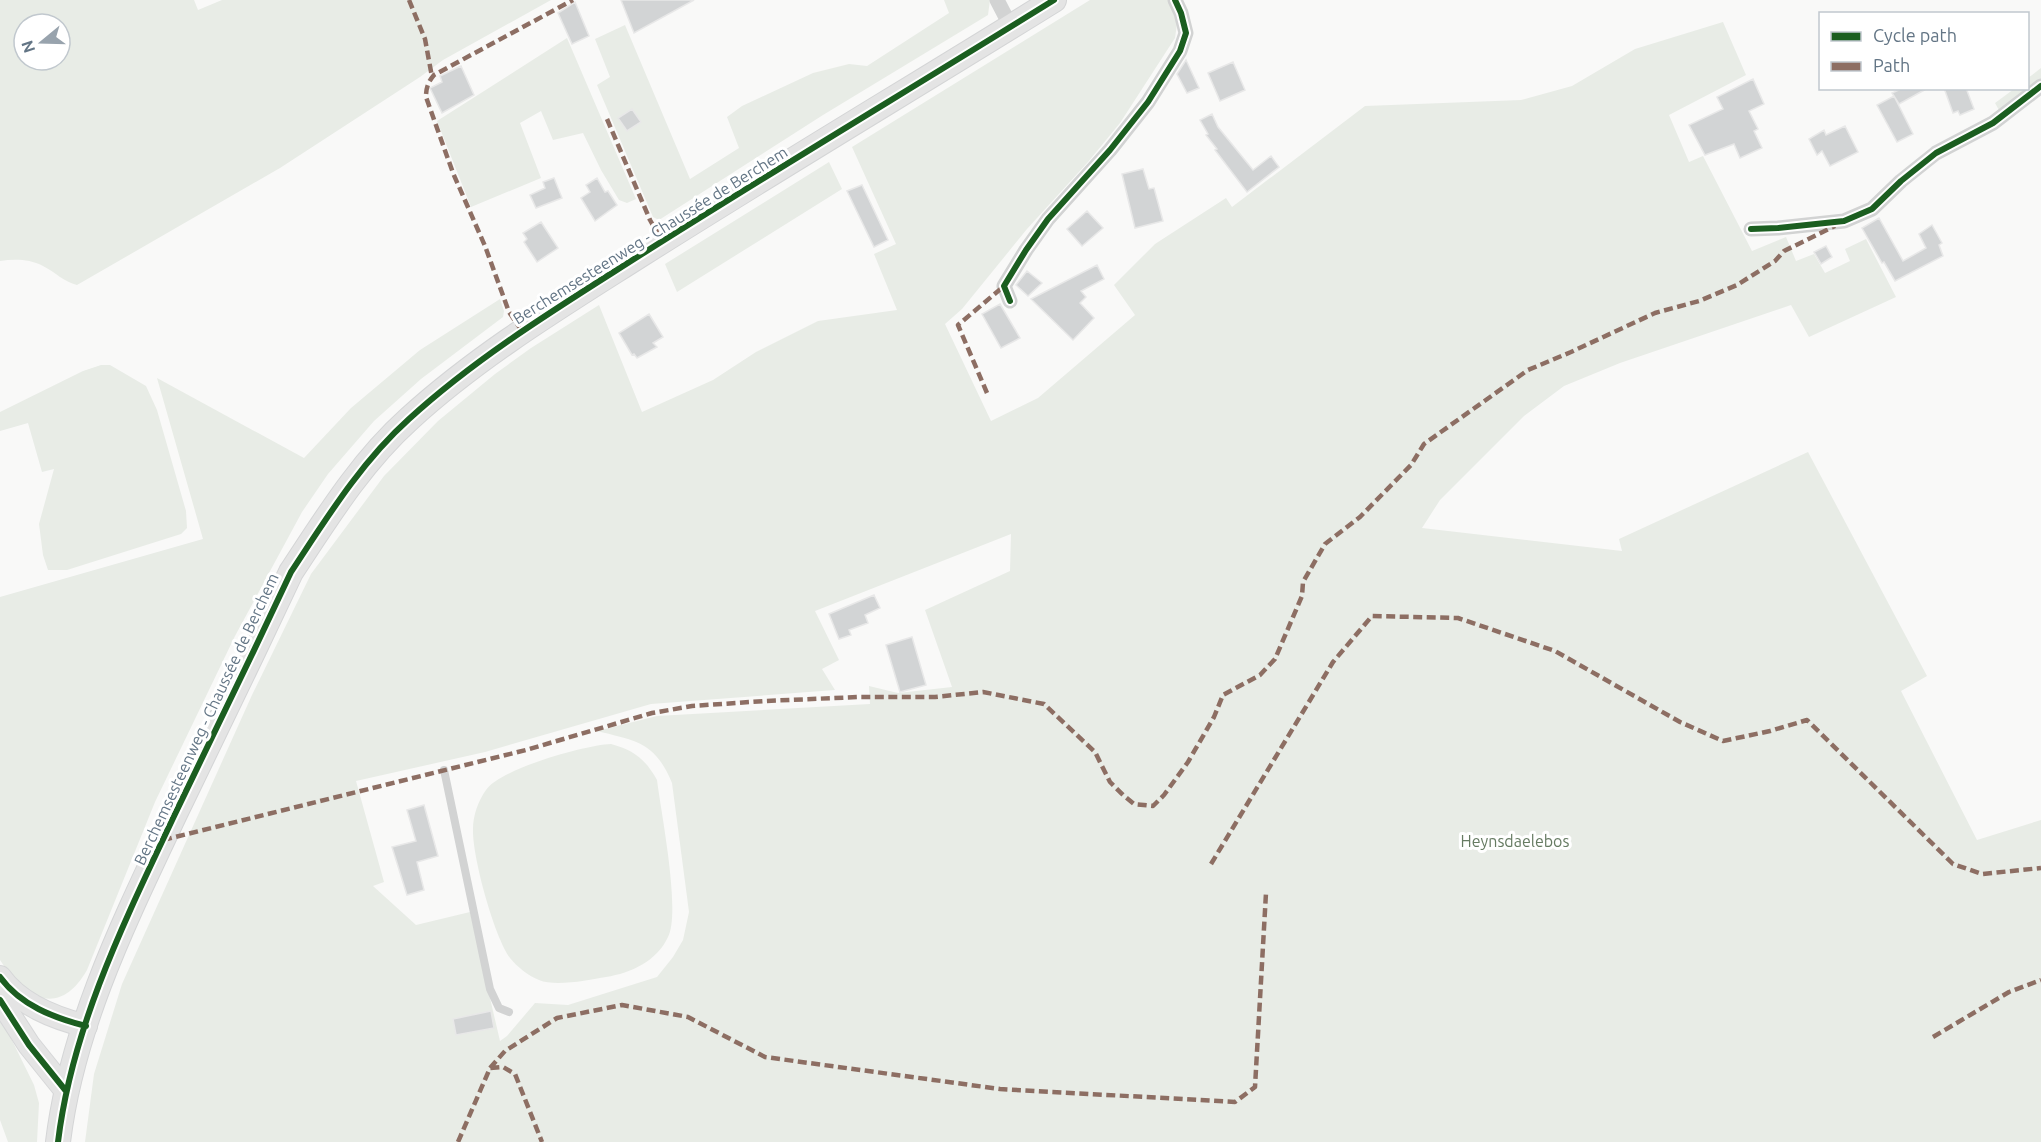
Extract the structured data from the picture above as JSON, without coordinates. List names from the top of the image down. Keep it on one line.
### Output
{"streets":{"main road":["Berchemsesteenweg - Chaussée de Berchem"]},"parks":["Heynsdaelebos"],"legend":["Cycle path","Path"],"north":"left"}
